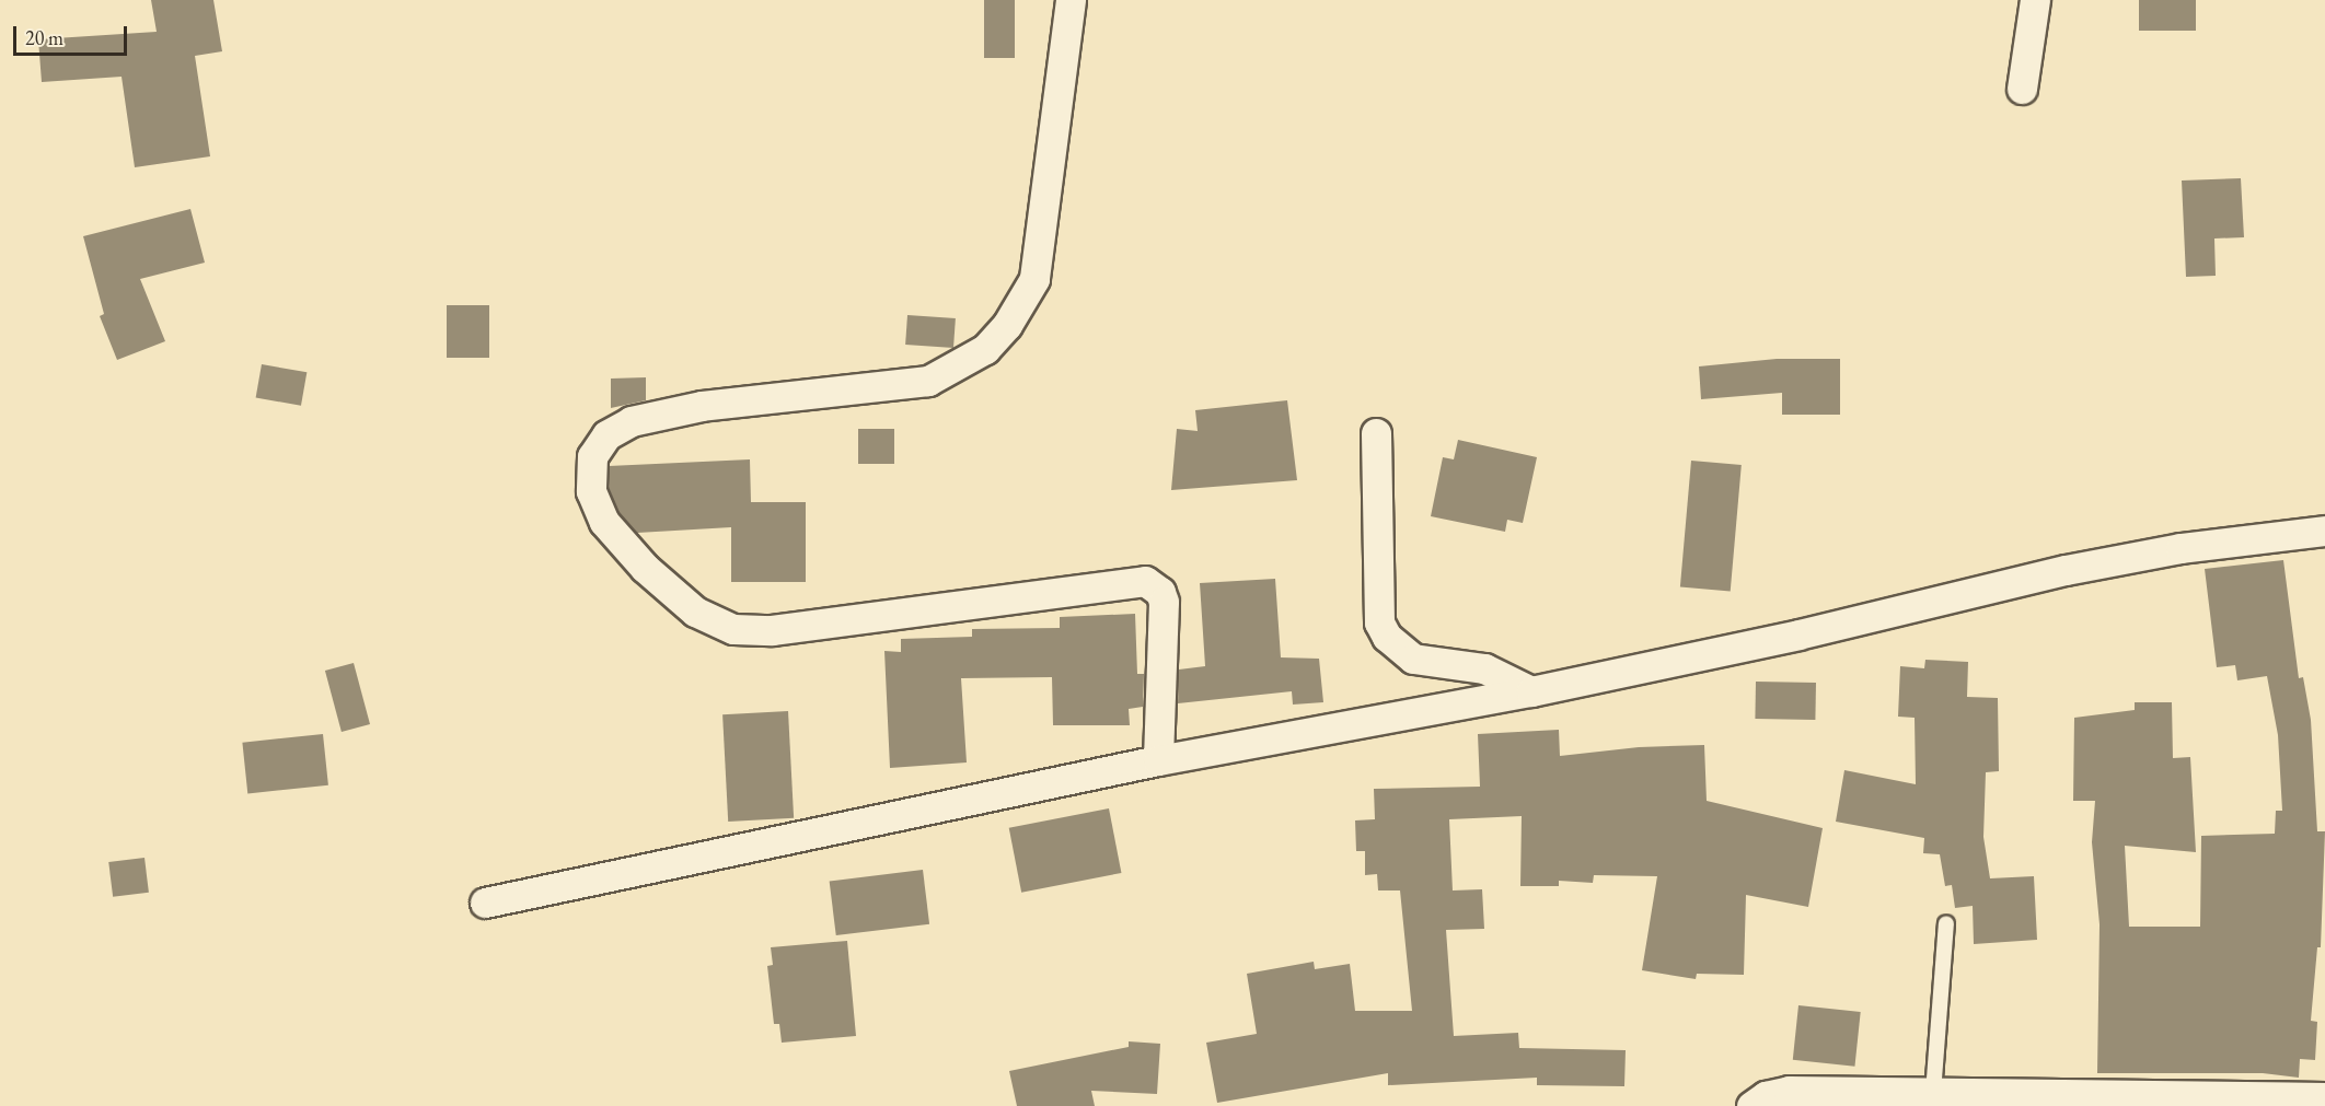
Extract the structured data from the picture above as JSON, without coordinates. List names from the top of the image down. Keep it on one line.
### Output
{"scale_bar":"20 m"}
